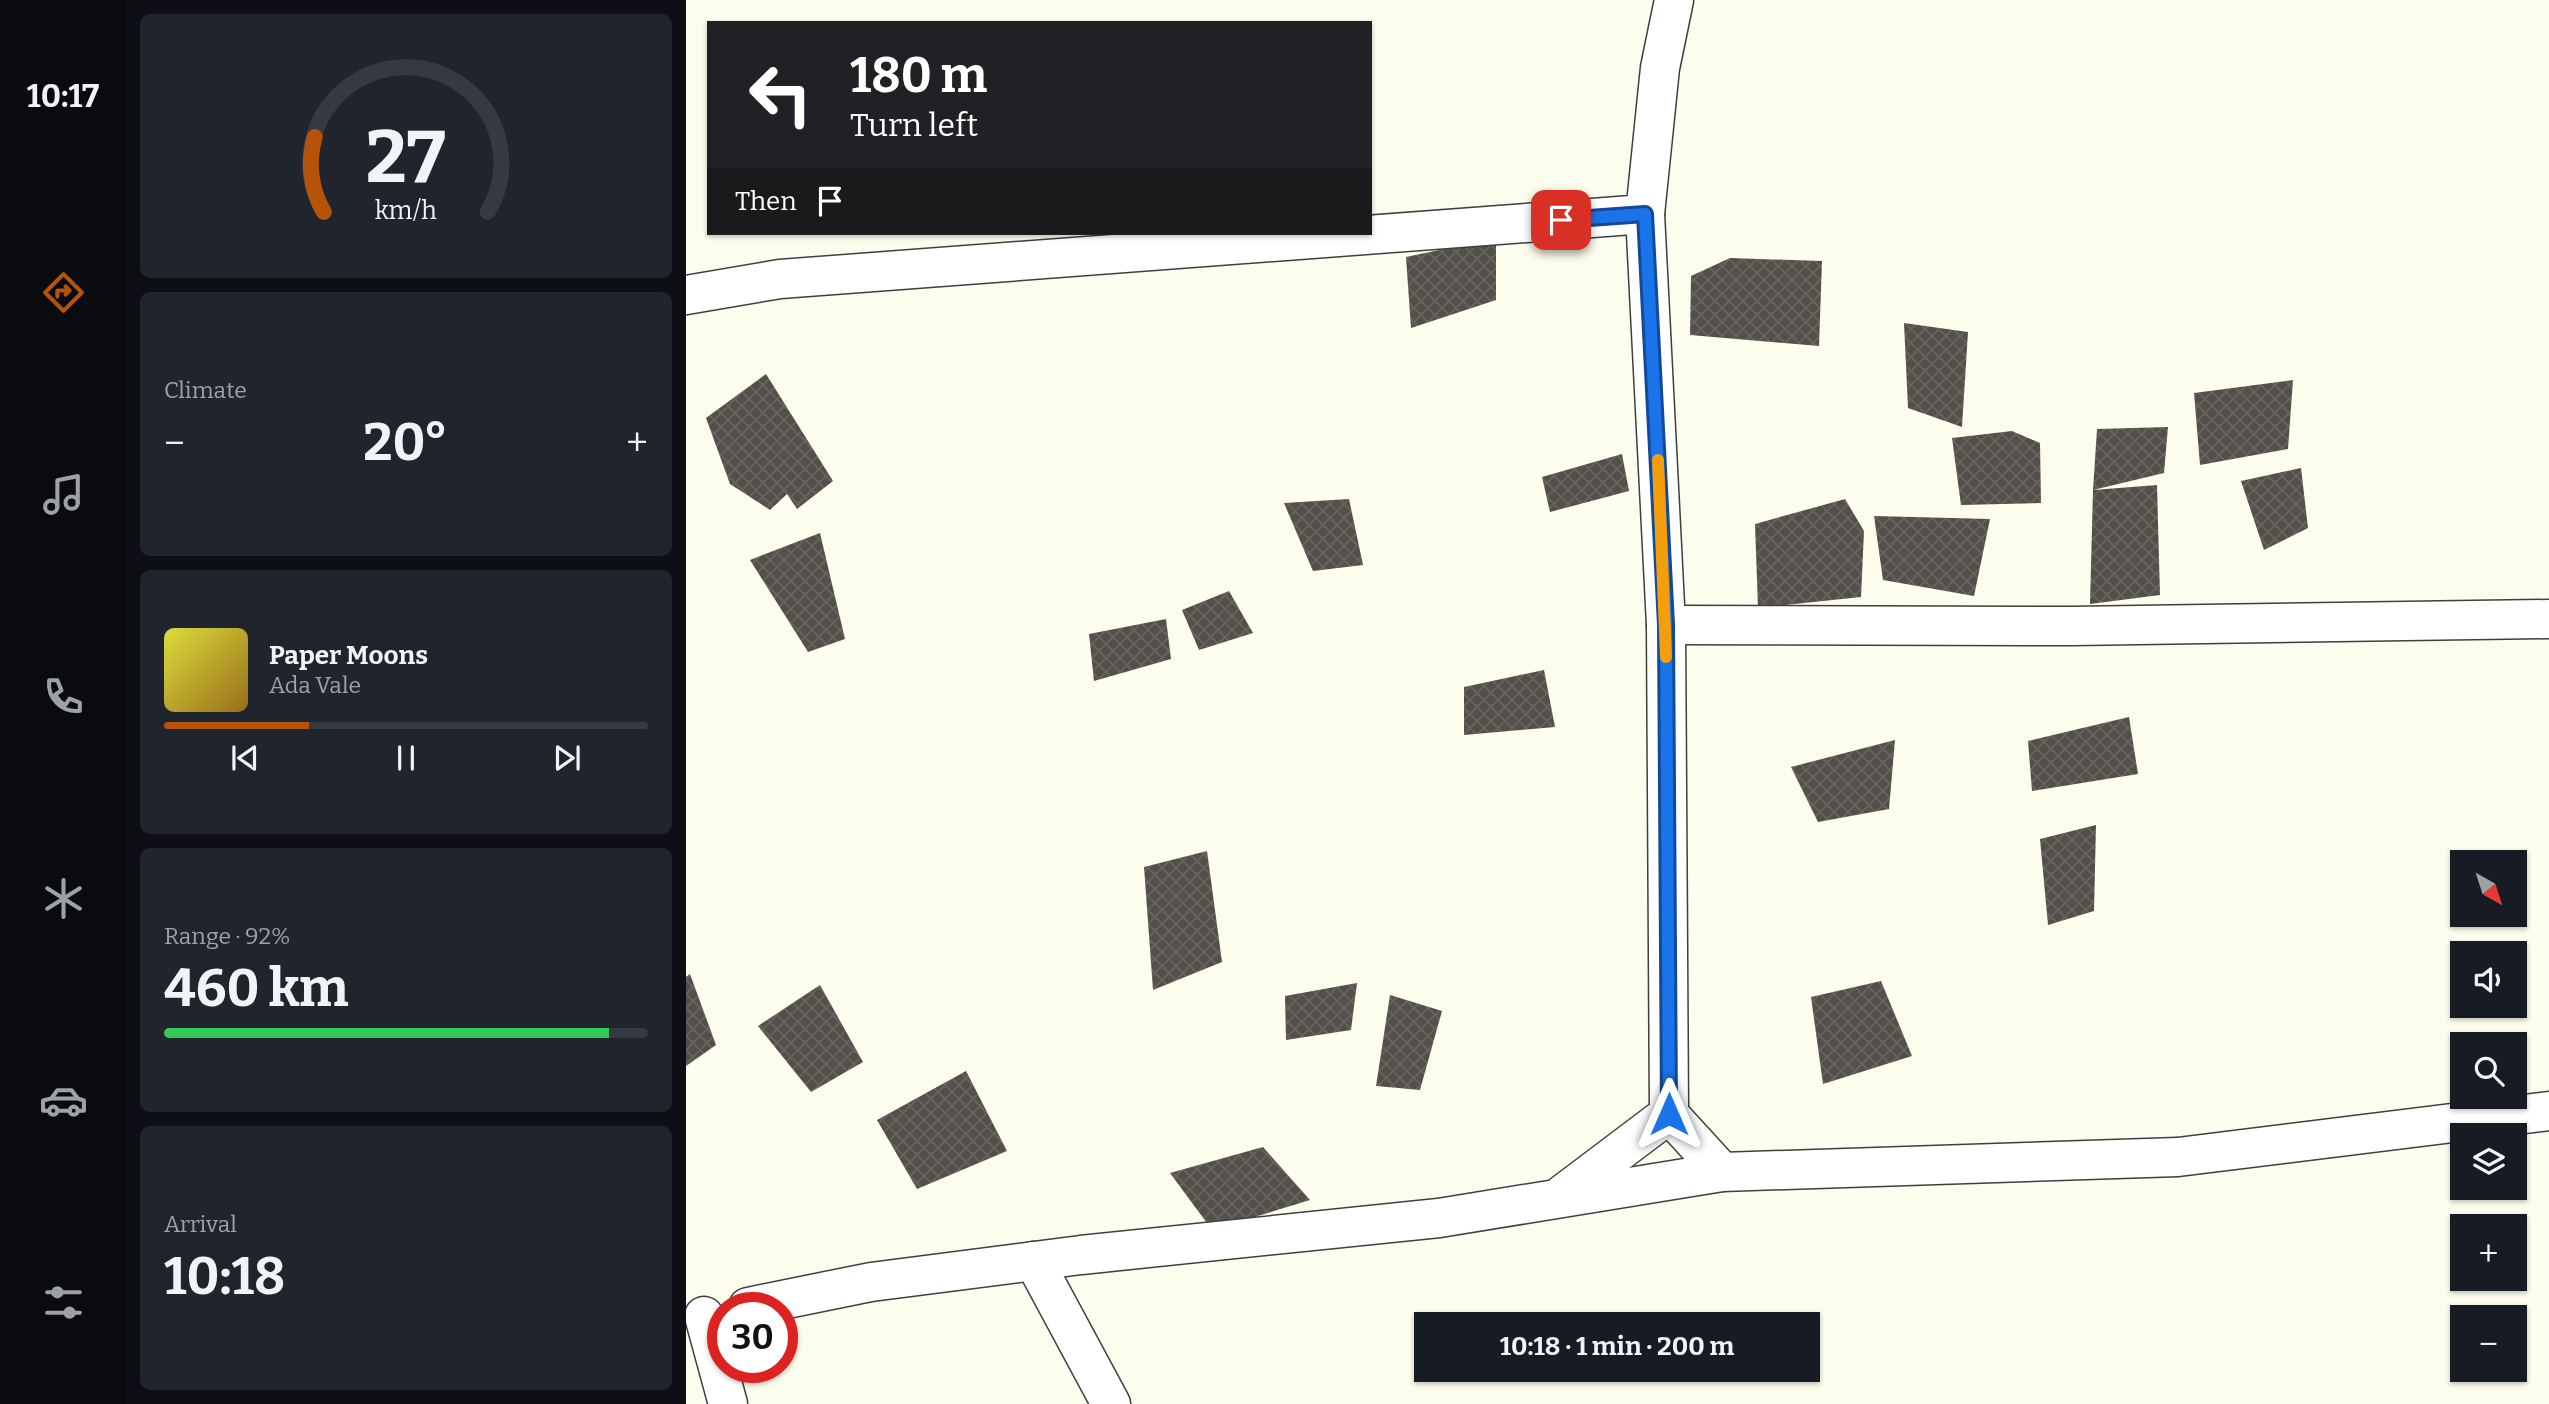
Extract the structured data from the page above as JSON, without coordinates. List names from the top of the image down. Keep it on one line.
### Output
{"north":"bottom right","page":{"tabs":"10:17","turn":["180 m","Turn left"],"then":"Then","tile":["Climate",["Range · 92%","460 km"],["Arrival","10:18"]],"heat":["−","20°","+"],"song":["Paper Moons","Ada Vale"],"map_buttons":["+","−"],"limit":"30","trip":"10:18 · 1 min · 200 m","gauge":["27","km/h"]}}
